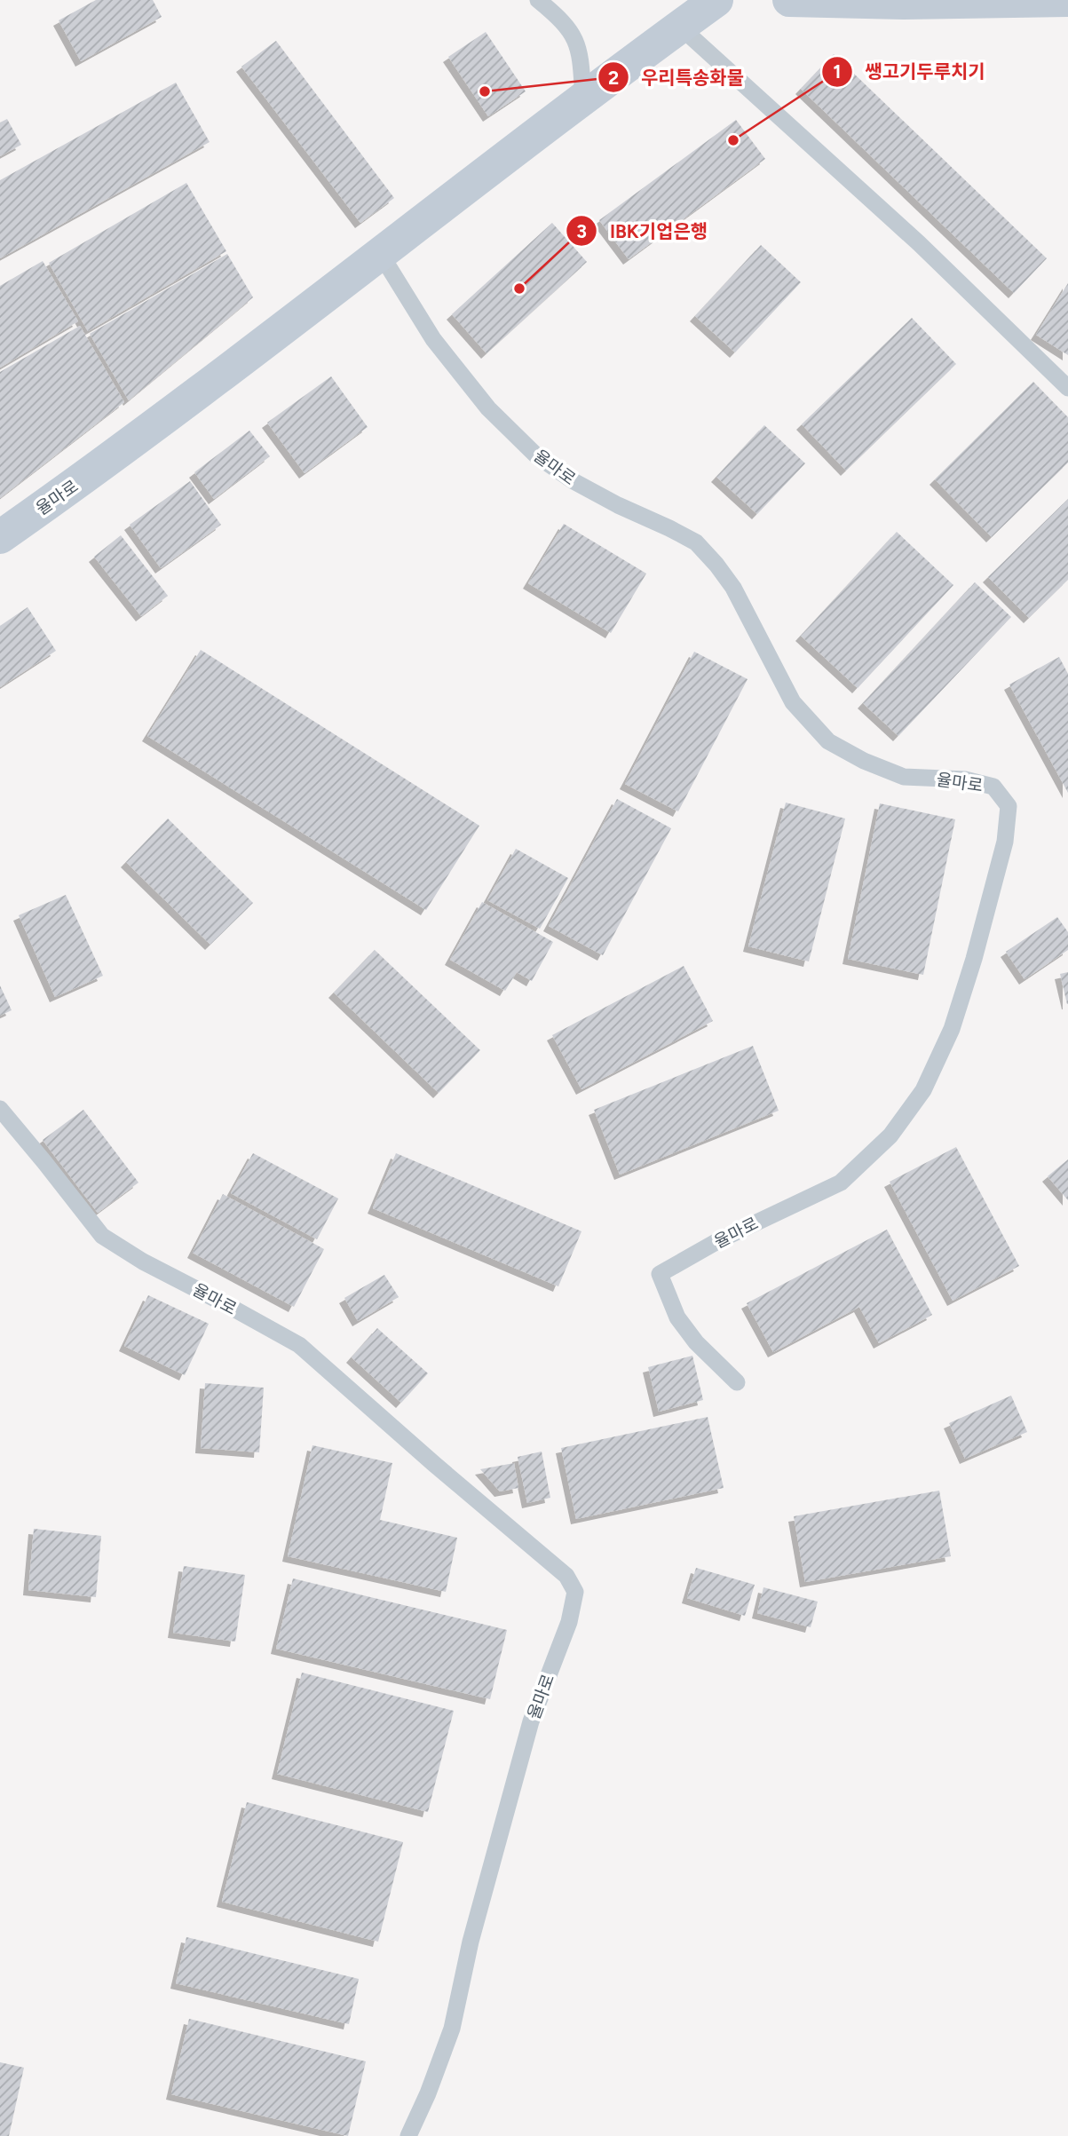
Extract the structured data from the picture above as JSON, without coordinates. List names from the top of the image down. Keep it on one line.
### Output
{"streets":{"street":["율마로"]},"places":["우리특송화물","쌩고기두루치기","IBK기업은행"]}
